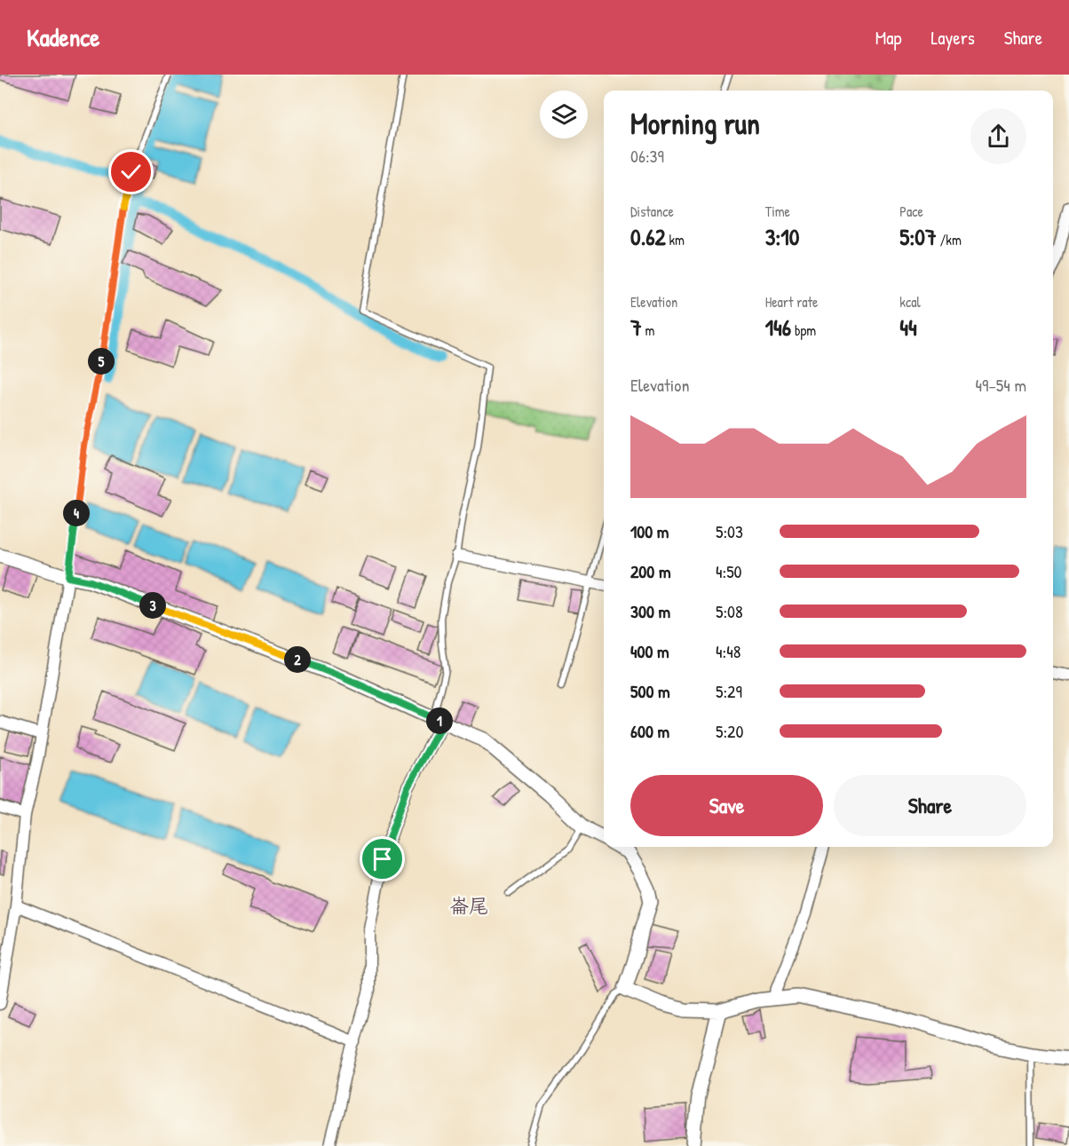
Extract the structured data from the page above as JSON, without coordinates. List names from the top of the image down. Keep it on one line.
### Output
{"districts":["崙尾"],"page":{"header":"Kadence","nav":["Map","Layers","Share"],"heading":["Morning run","06:39"],"stats":[["Distance","0.62 km"],["Time","3:10"],["Pace","5:07 /km"],["Elevation","7 m"],["Heart rate","146 bpm"],["kcal","44"]],"pins":["5","4","3","2","1"],"chart":["Elevation","49–54 m"],"list":[{"name":"100 m","note":"5:03"},{"name":"200 m","note":"4:50"},{"name":"300 m","note":"5:08"},{"name":"400 m","note":"4:48"},{"name":"500 m","note":"5:29"},{"name":"600 m","note":"5:20"}],"buttons":["Save","Share"]}}
